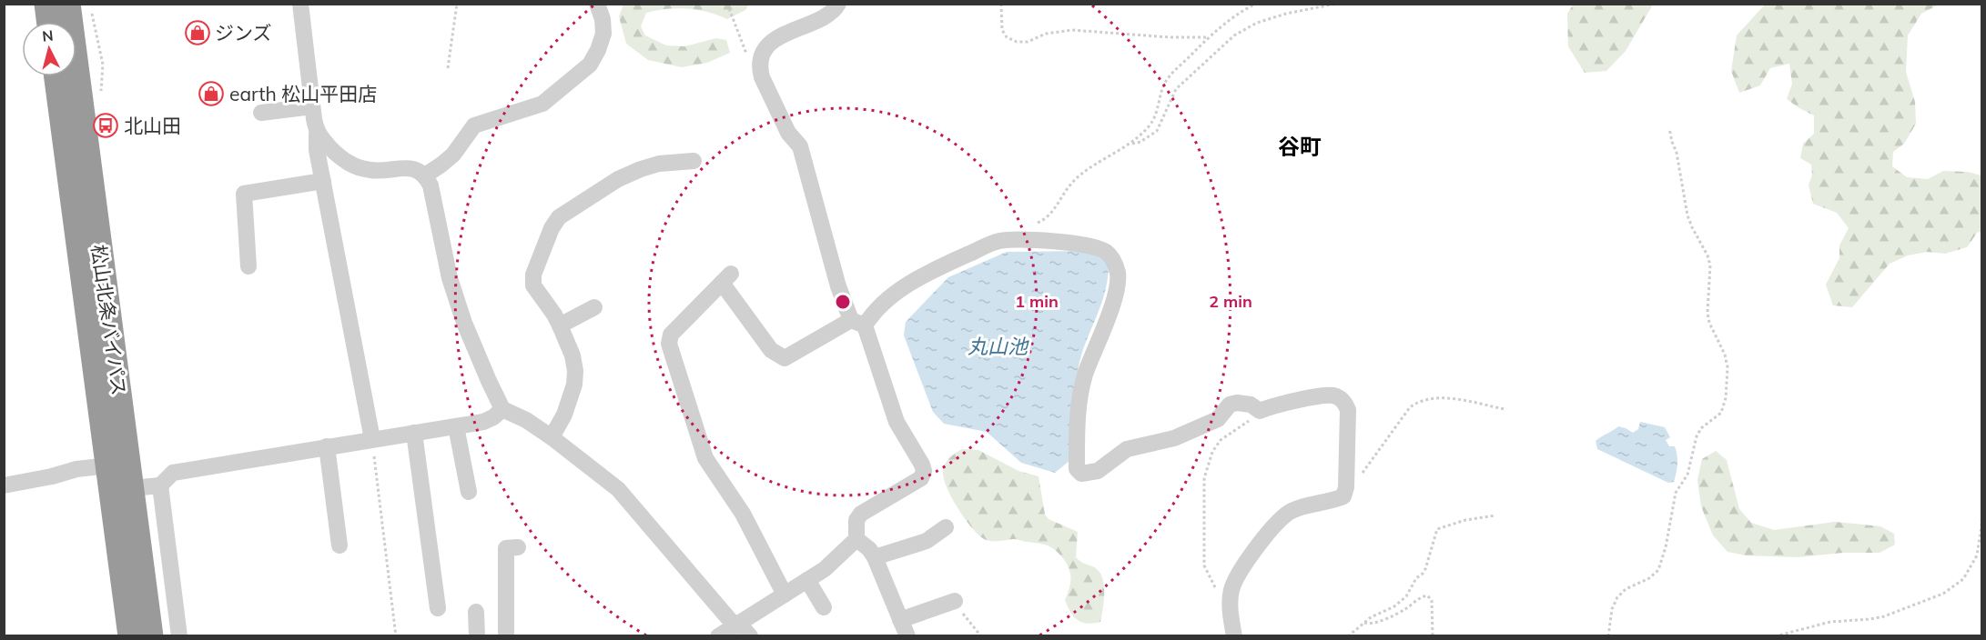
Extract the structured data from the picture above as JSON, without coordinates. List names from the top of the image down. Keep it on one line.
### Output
{"streets":{"highway":["松山北条バイパス"]},"districts":["谷町"],"water":["丸山池"],"places":{"shop":["ジンズ","earth 松山平田店"],"bus stop":["北山田"]},"north":"top","rings":["1 min","2 min"]}
